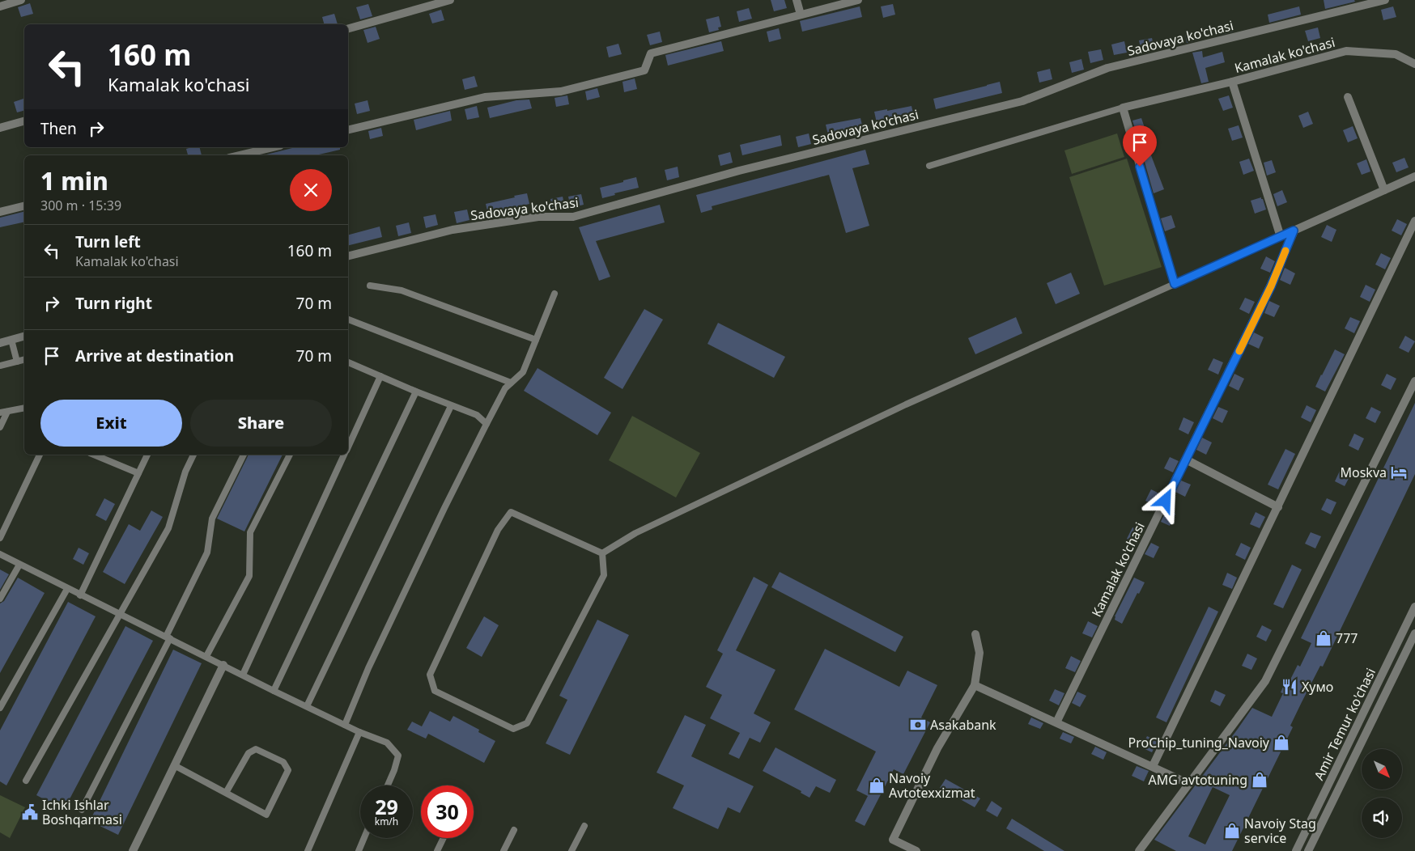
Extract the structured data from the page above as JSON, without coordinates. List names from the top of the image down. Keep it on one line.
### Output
{"streets":{"street":["Sadovaya ko'chasi","Kamalak ko'chasi","Amir Temur ko'chasi"]},"places":{"hotel":["Moskva"],"shop":["777","ProChip_tuning_Navoiy","AMG avtotuning","Navoiy Avtotexxizmat","Navoiy Stag service"],"restaurant":["Хумо"],"bank":["Asakabank"],"public building":["Ichki Ishlar Boshqarmasi"]},"north":"bottom right","page":{"turn":["160 m","Kamalak ko'chasi"],"then":"Then","heading":["1 min","300 m · 15:39"],"list":[{"name":"Turn left","note":"Kamalak ko'chasi","value":"160 m"},{"name":"Turn right","value":"70 m"},{"name":"Arrive at destination","value":"70 m"}],"buttons":["Exit","Share"],"speed":"29 km/h","limit":"30"}}
